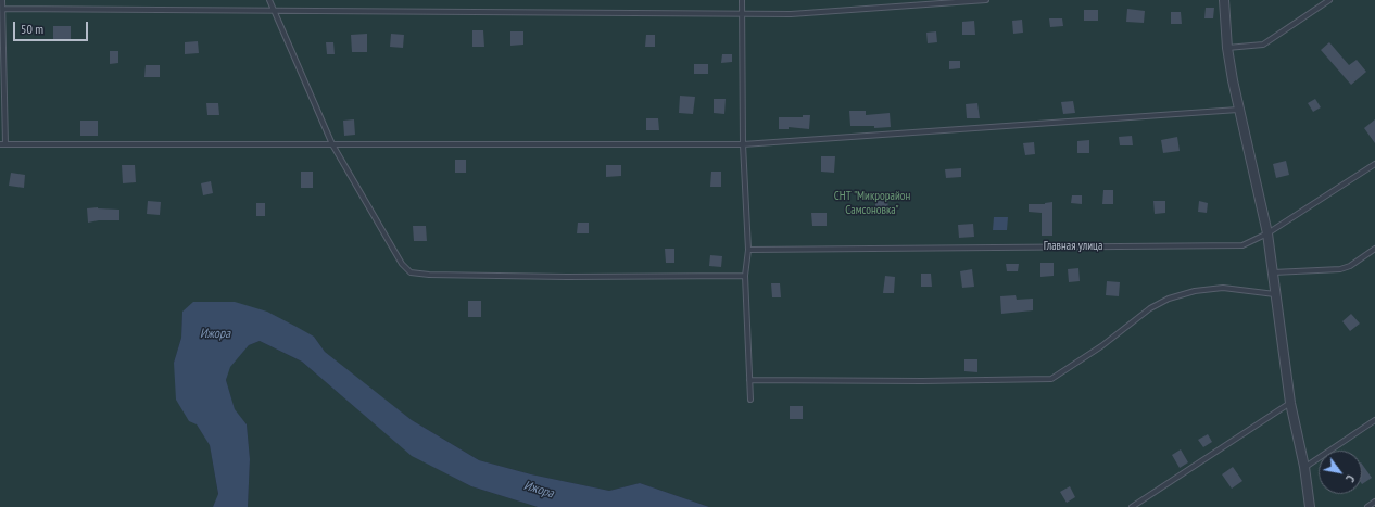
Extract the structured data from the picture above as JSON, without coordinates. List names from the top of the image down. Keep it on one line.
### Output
{"streets":{"lane":["Главная улица"]},"water":["Ижора"],"parks":["СНТ \"Микрорайон Самсоновка\""],"scale_bar":"50 m","north":"bottom right"}
